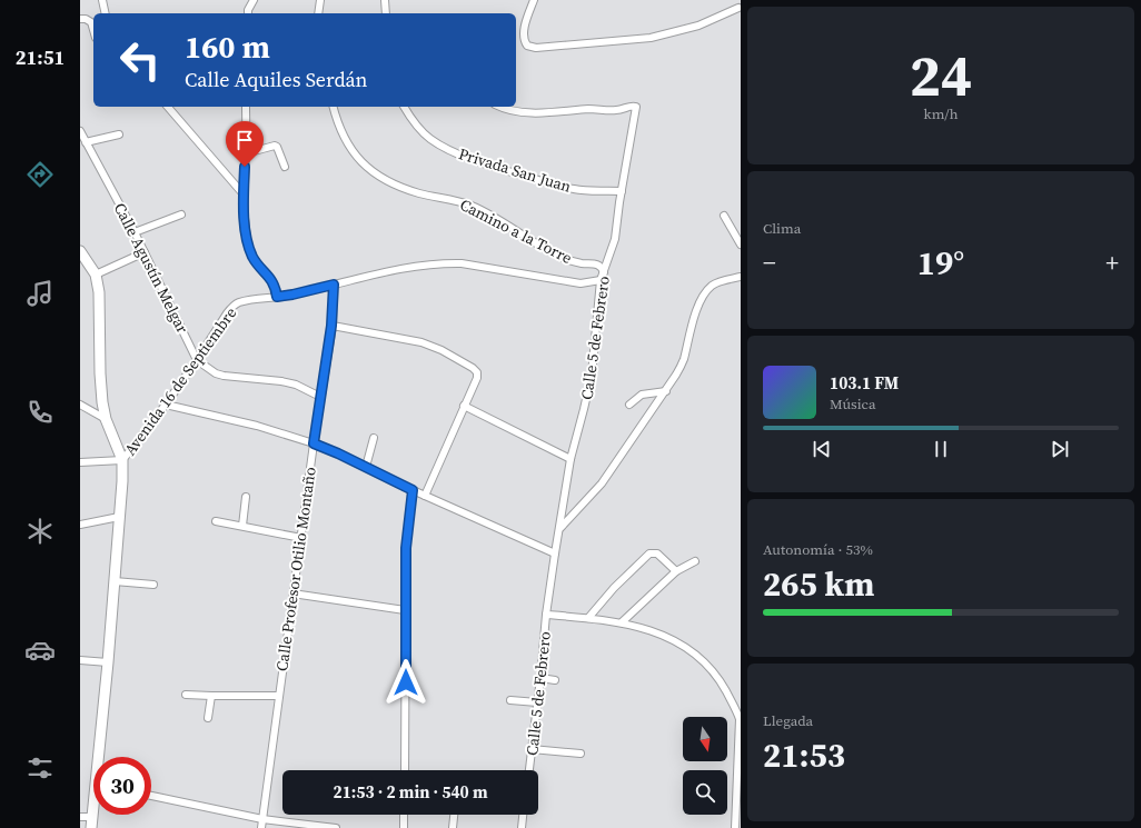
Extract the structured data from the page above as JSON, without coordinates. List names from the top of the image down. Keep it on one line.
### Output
{"streets":{"street":["Privada San Juan","Camino a la Torre","Calle Agustín Melgar","Calle 5 de Febrero","Avenida 16 de Septiembre","Calle Profesor Otilio Montaño"]},"crossings":[["Privada San Juan","Calle 5 de Febrero"],["Camino a la Torre","Calle 5 de Febrero"],["Calle Agustín Melgar","Avenida 16 de Septiembre"],["Calle 5 de Febrero","Avenida 16 de Septiembre"],["Avenida 16 de Septiembre","Calle Profesor Otilio Montaño"]],"north":"bottom","page":{"tabs":"21:51","tile":[["24","km/h"],"Clima",["Autonomía · 53%","265 km"],["Llegada","21:53"]],"turn":["160 m","Calle Aquiles Serdán"],"heat":["−","19°","+"],"song":["103.1 FM","Música"],"limit":"30","trip":"21:53 · 2 min · 540 m"}}
